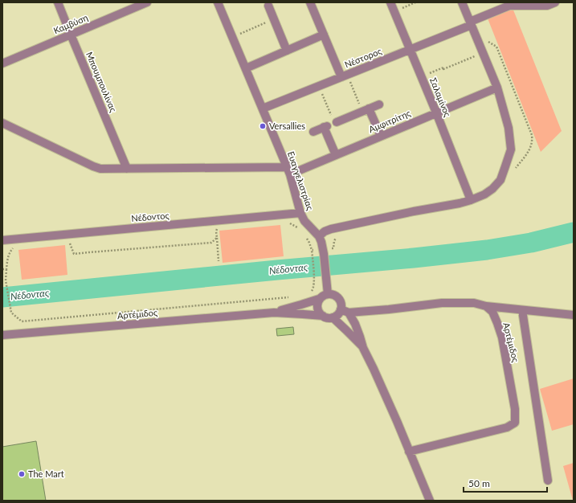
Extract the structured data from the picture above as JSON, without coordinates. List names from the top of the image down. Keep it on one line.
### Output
{"streets":{"street":["Καμβύση","Νέστορος","Μπουμπουλίνας","Σαλαμίνος","Αμφιτρίτης","Ευαγγελιστρίας","Νέδοντος","Αρτέμιδος"]},"crossings":[["Καμβύση","Μπουμπουλίνας"],["Νέστορος","Σαλαμίνος"],["Νέστορος","Ευαγγελιστρίας"],["Σαλαμίνος","Αμφιτρίτης"],["Αμφιτρίτης","Ευαγγελιστρίας"],["Ευαγγελιστρίας","Νέδοντος"],["Ευαγγελιστρίας","Αρτέμιδος"]],"water":["Νέδoντας"],"places":["Versallies","The Mart"],"scale_bar":"50 m"}
